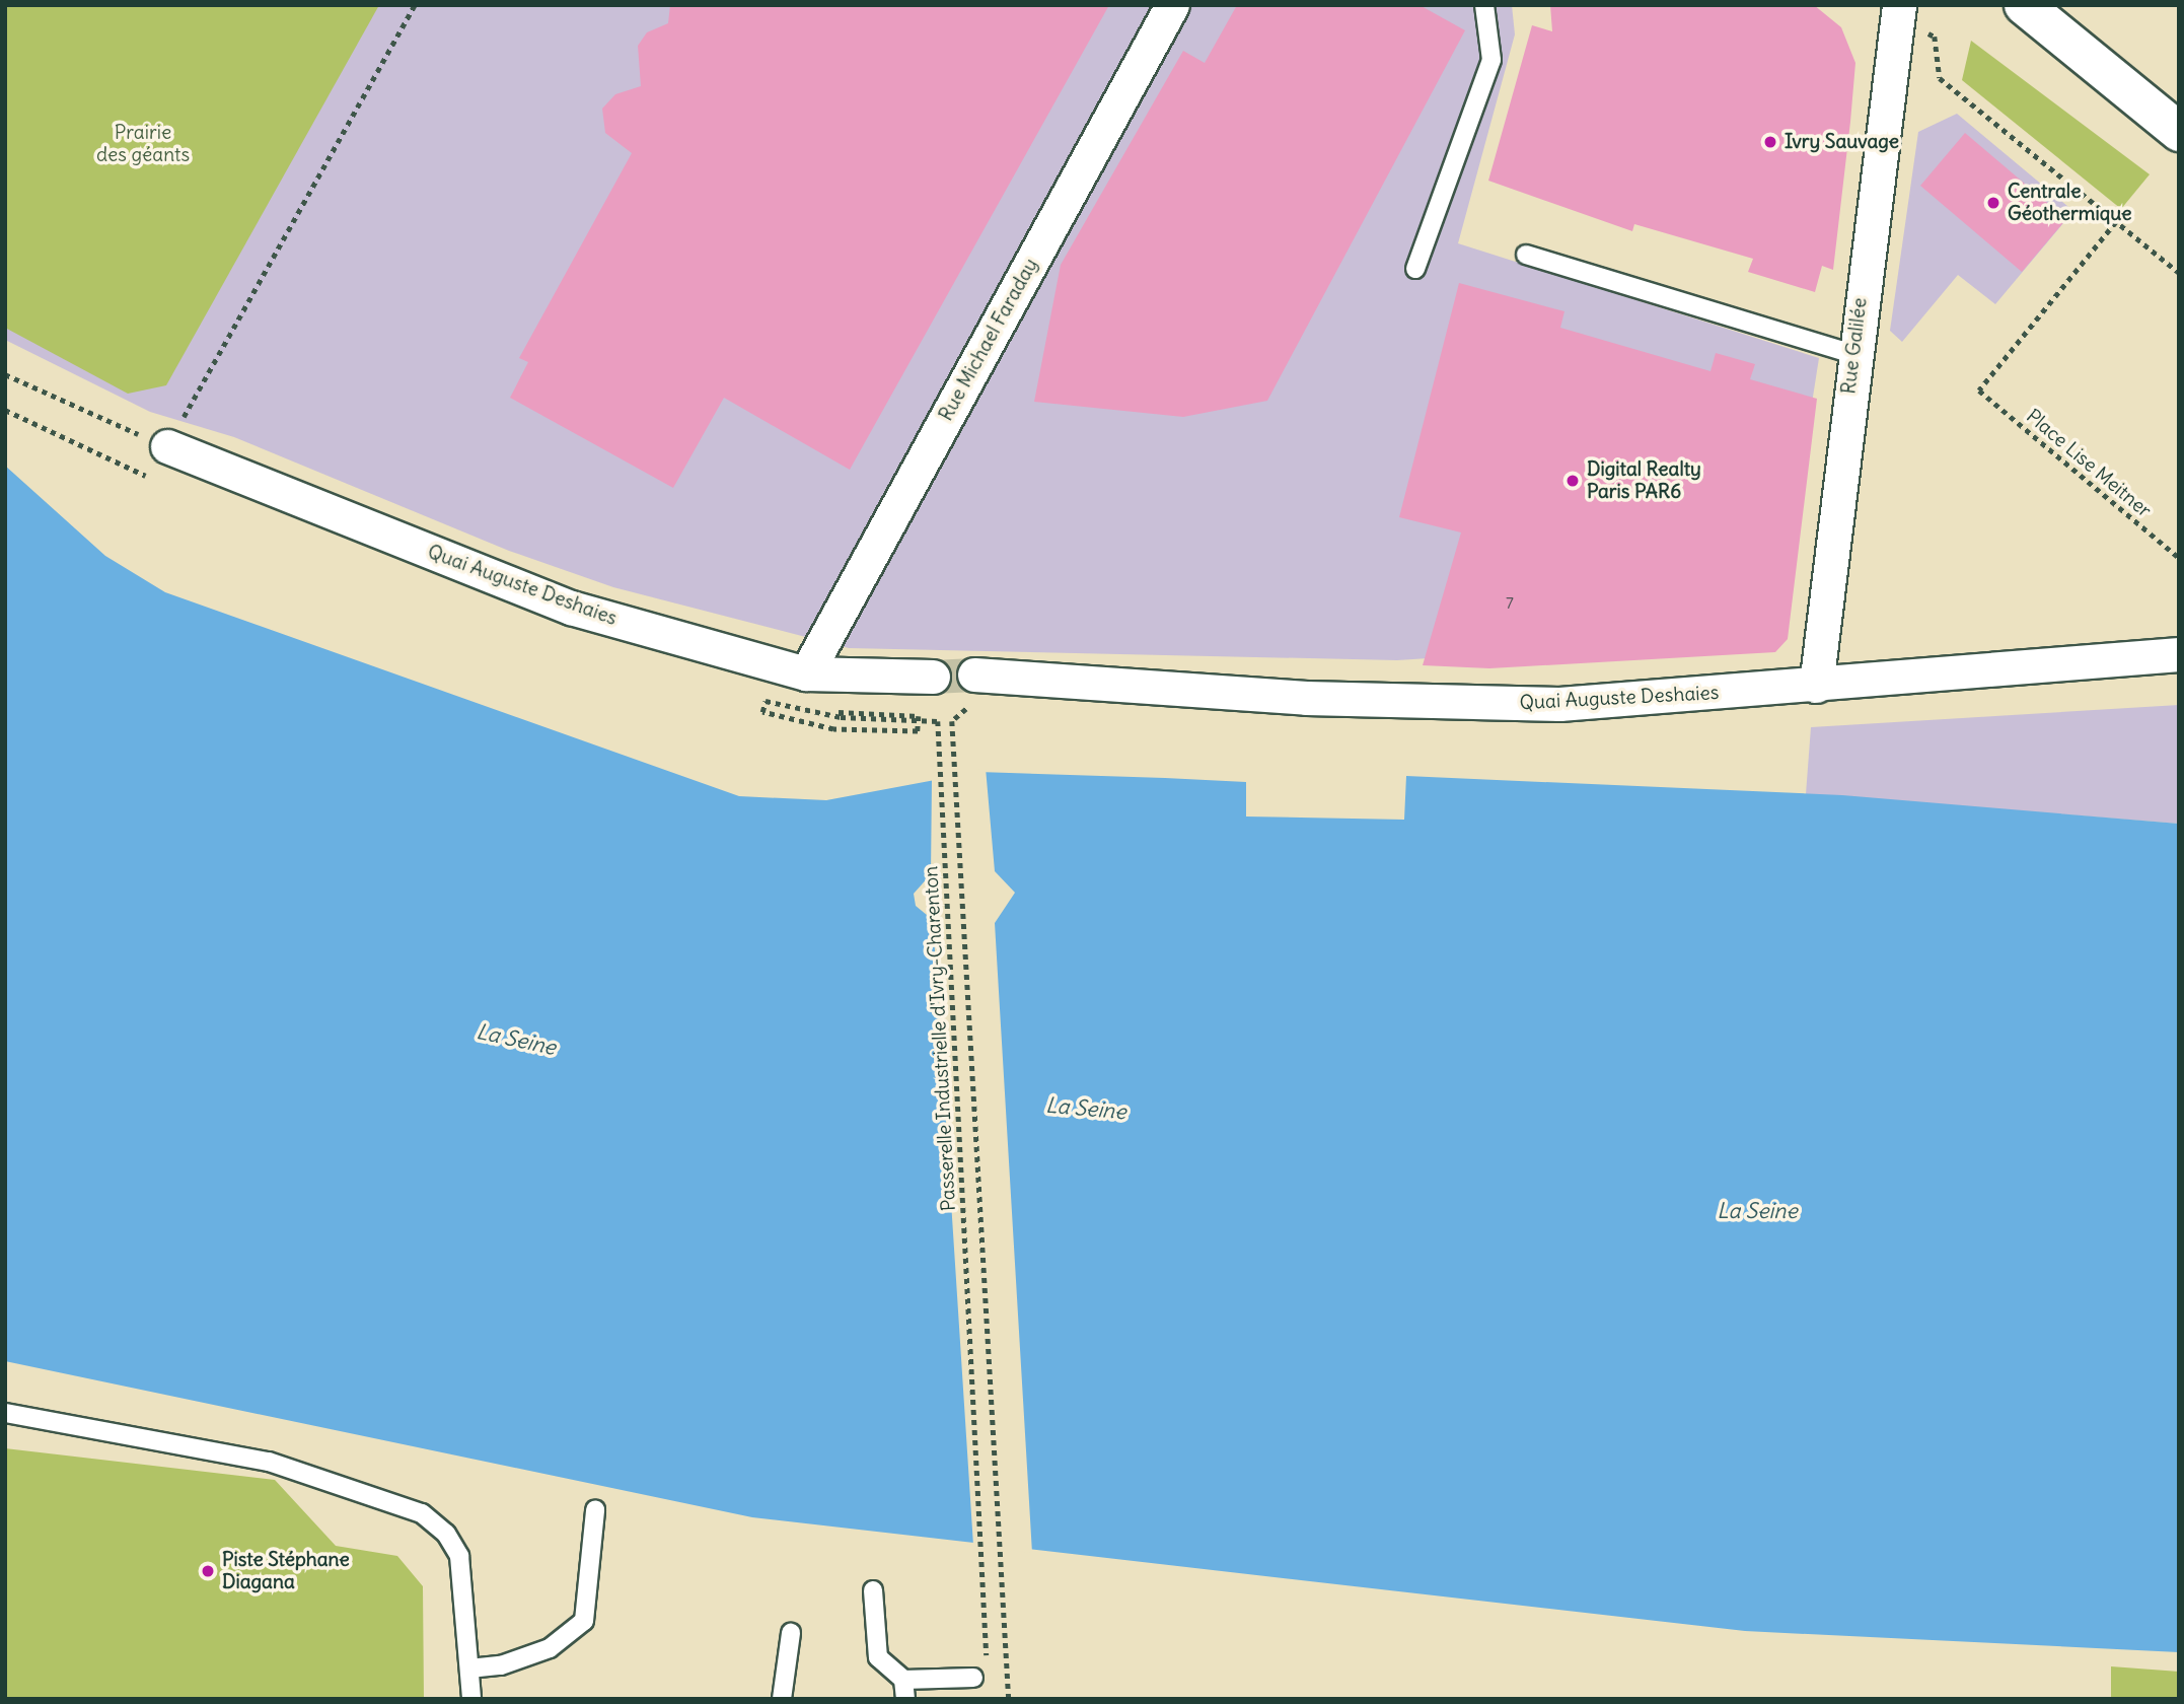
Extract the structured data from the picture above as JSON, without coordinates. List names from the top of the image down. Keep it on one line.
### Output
{"streets":{"street":["Rue Michael Faraday","Rue Galilée","Quai Auguste Deshaies"],"path":["Place Lise Meitner","Passerelle Industrielle d'Ivry-Charenton"]},"crossings":[["Rue Michael Faraday","Quai Auguste Deshaies"],["Rue Galilée","Quai Auguste Deshaies"]],"water":["La Seine"],"parks":["Prairie des géants"],"places":["Ivry Sauvage","Centrale Géothermique","Digital Realty Paris PAR6","Piste Stéphane Diagana"],"house_numbers":["7"]}
